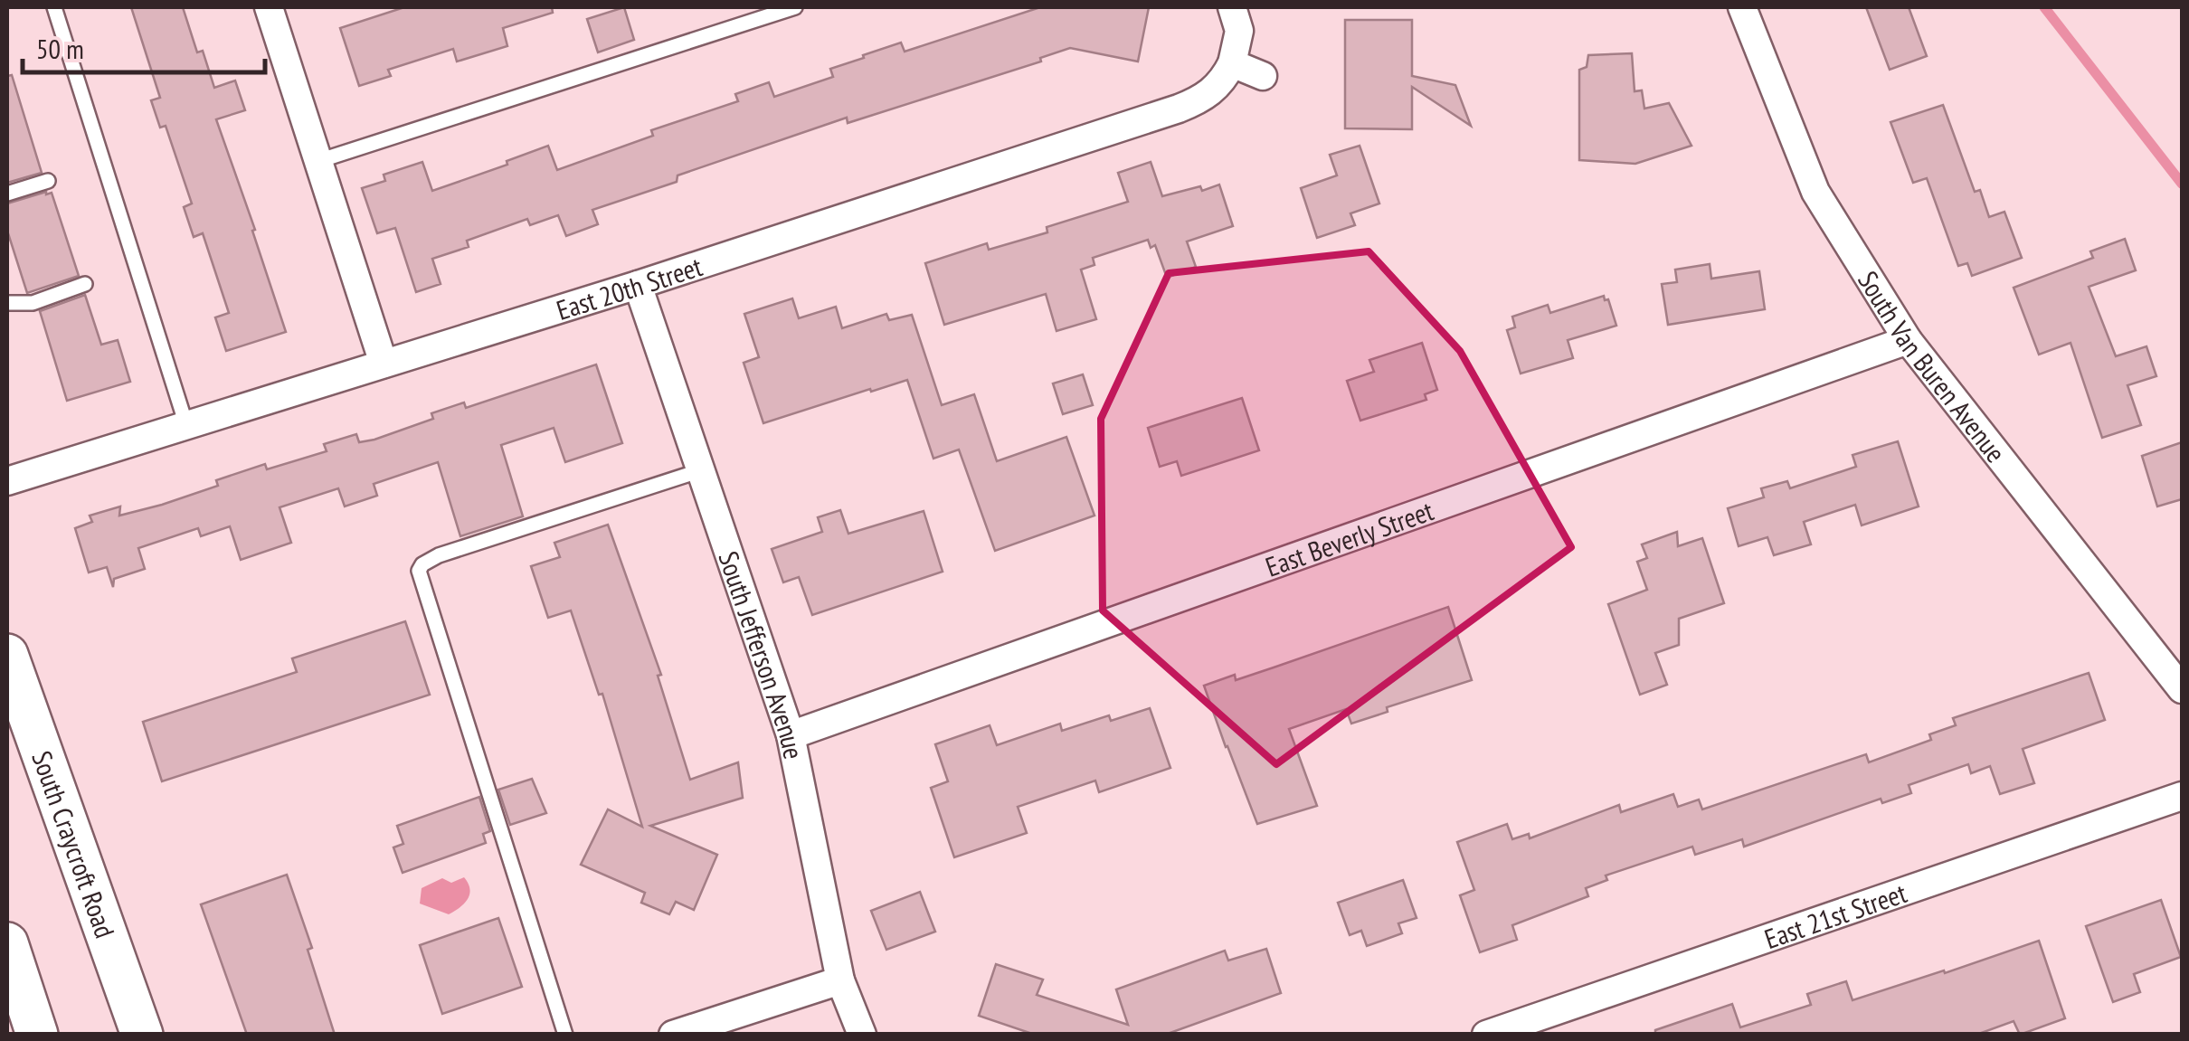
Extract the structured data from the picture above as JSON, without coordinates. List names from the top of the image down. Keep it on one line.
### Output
{"streets":{"main road":["South Craycroft Road"],"street":["East 20th Street","South Van Buren Avenue","East Beverly Street","South Jefferson Avenue","East 21st Street"]},"crossings":[["East 20th Street","South Jefferson Avenue"],["South Van Buren Avenue","East Beverly Street"],["East Beverly Street","South Jefferson Avenue"]],"scale_bar":"50 m"}
